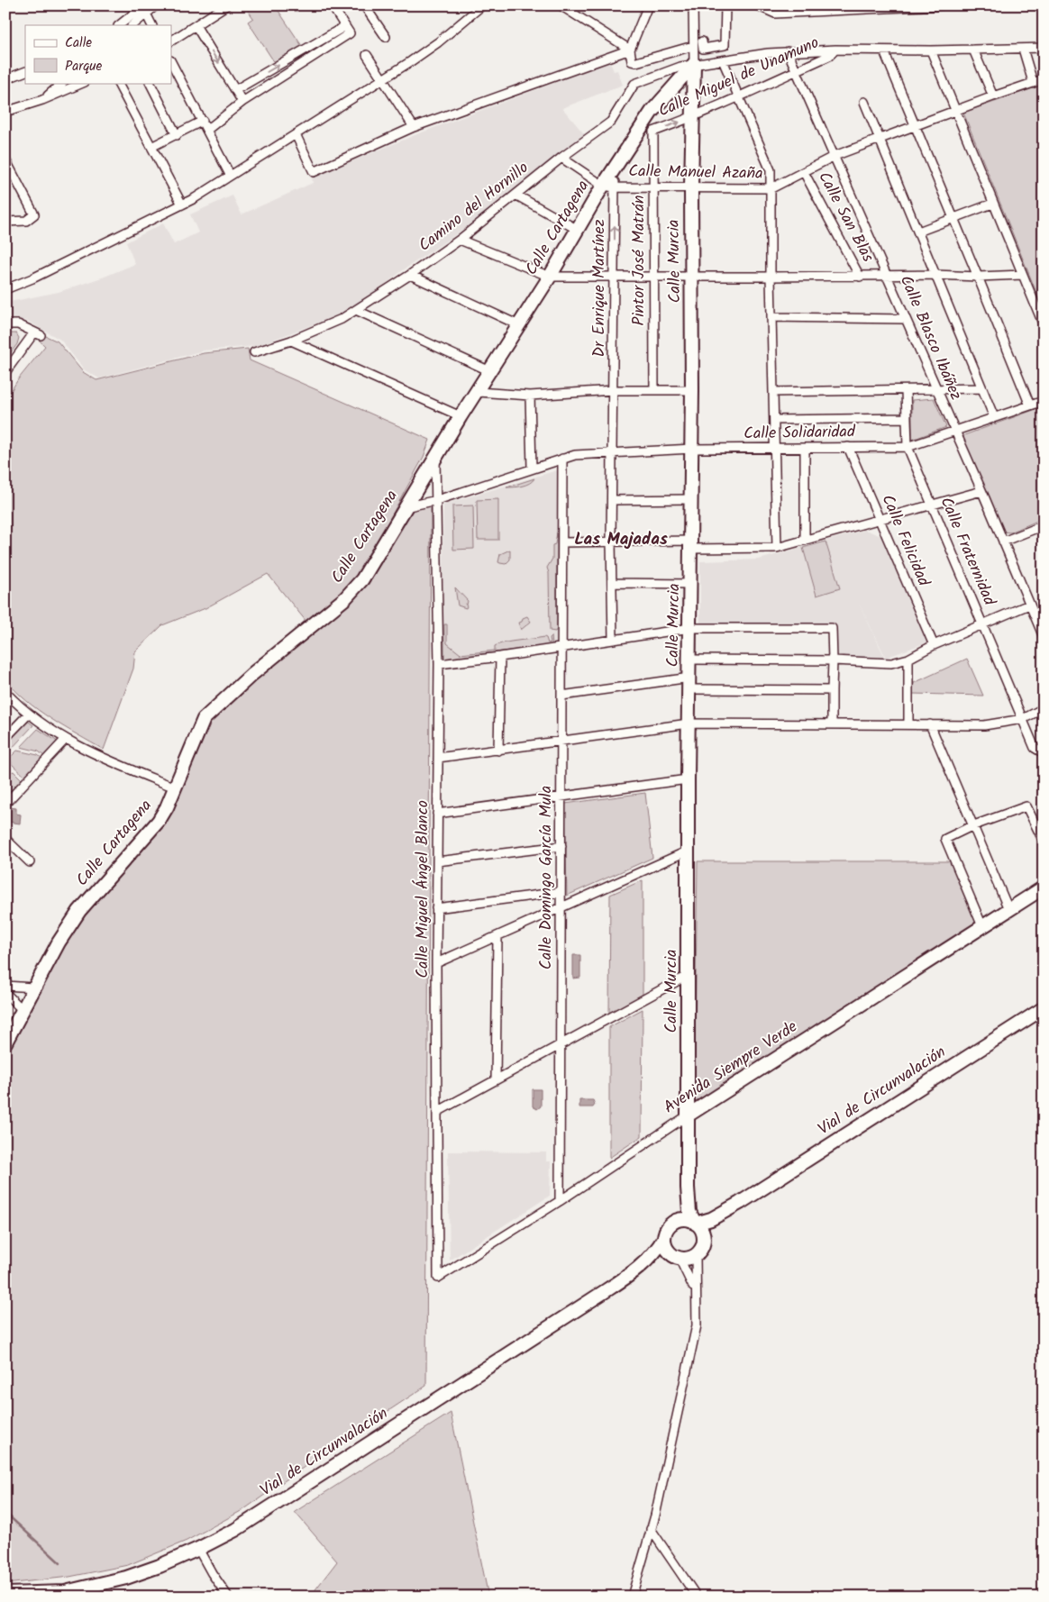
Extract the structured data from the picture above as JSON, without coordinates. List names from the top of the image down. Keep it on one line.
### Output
{"streets":{"main road":["Calle Cartagena","Calle Murcia","Avenida Siempre Verde","Vial de Circunvalación"],"street":["Calle Miguel de Unamuno","Calle Manuel Azaña","Camino del Hornillo","Calle San Blas","Pintor José Matrán","Dr Enrique Martínez","Calle Blasco Ibáñez","Calle Solidaridad","Calle Felicidad","Calle Fraternidad","Calle Domingo García Mula","Calle Miguel Ángel Blanco"]},"crossings":[["Calle Miguel de Unamuno","Camino del Hornillo"],["Calle Miguel de Unamuno","Calle Cartagena"],["Calle Miguel de Unamuno","Pintor José Matrán"],["Calle Miguel de Unamuno","Calle Murcia"],["Calle Miguel de Unamuno","Calle Blasco Ibáñez"],["Calle Manuel Azaña","Calle San Blas"],["Calle Manuel Azaña","Calle Cartagena"],["Calle Manuel Azaña","Pintor José Matrán"],["Calle Manuel Azaña","Calle Murcia"],["Calle Manuel Azaña","Dr Enrique Martínez"],["Calle Manuel Azaña","Calle Blasco Ibáñez"],["Camino del Hornillo","Calle Cartagena"],["Camino del Hornillo","Calle Murcia"],["Camino del Hornillo","Calle Blasco Ibáñez"],["Calle Cartagena","Pintor José Matrán"],["Calle Cartagena","Calle Murcia"],["Calle Cartagena","Dr Enrique Martínez"],["Calle Cartagena","Calle Solidaridad"],["Calle Cartagena","Calle Miguel Ángel Blanco"],["Calle Murcia","Calle Solidaridad"],["Calle Murcia","Avenida Siempre Verde"],["Calle Murcia","Vial de Circunvalación"],["Dr Enrique Martínez","Calle Solidaridad"],["Calle Blasco Ibáñez","Calle Solidaridad"],["Calle Solidaridad","Calle Felicidad"],["Calle Solidaridad","Calle Fraternidad"],["Calle Solidaridad","Calle Domingo García Mula"],["Calle Solidaridad","Calle Miguel Ángel Blanco"],["Calle Domingo García Mula","Avenida Siempre Verde"],["Calle Miguel Ángel Blanco","Avenida Siempre Verde"]],"districts":["Las Majadas"],"legend":["Calle","Parque"]}
